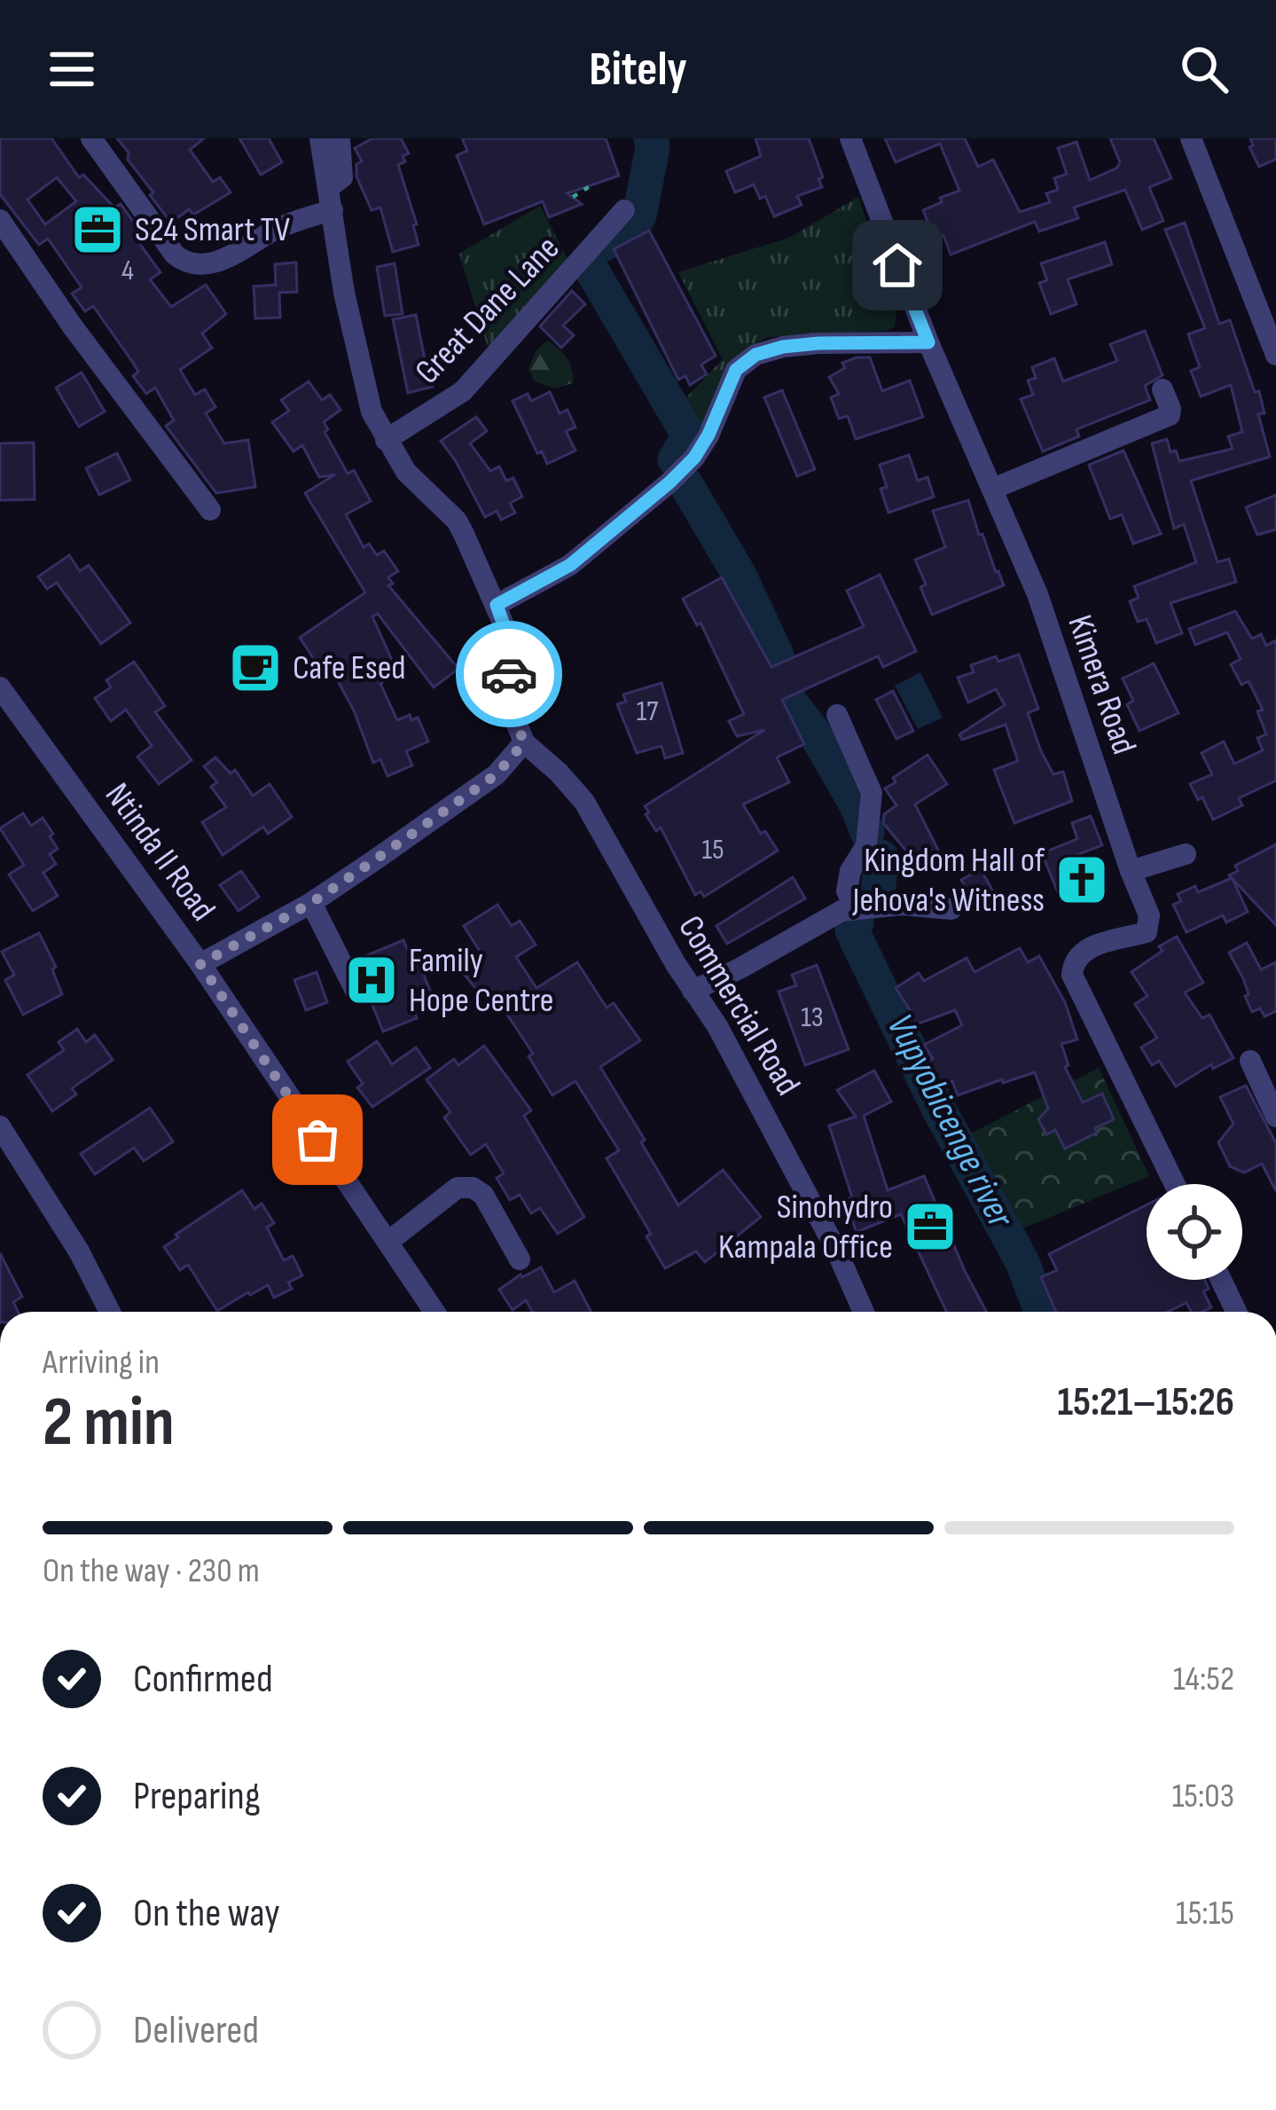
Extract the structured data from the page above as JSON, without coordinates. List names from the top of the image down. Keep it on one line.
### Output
{"streets":{"street":["Great Dane Lane","Kimera Road","Ntinda II Road","Commercial Road"]},"water":["Vupyobicenge river"],"places":{"office":["S24 Smart TV","Sinohydro Kampala Office"],"cafe":["Cafe Esed"],"church":["Kingdom Hall of Jehova's Witness"],"hospital":["Family Hope Centre"]},"house_numbers":["4","17","15","13"],"page":{"header":"Bitely","heading":["2 min","Arriving in","15:21–15:26"],"bar":"On the way · 230 m","list":[["Confirmed","14:52"],["Preparing","15:03"],["On the way","15:15"],"Delivered"]}}
